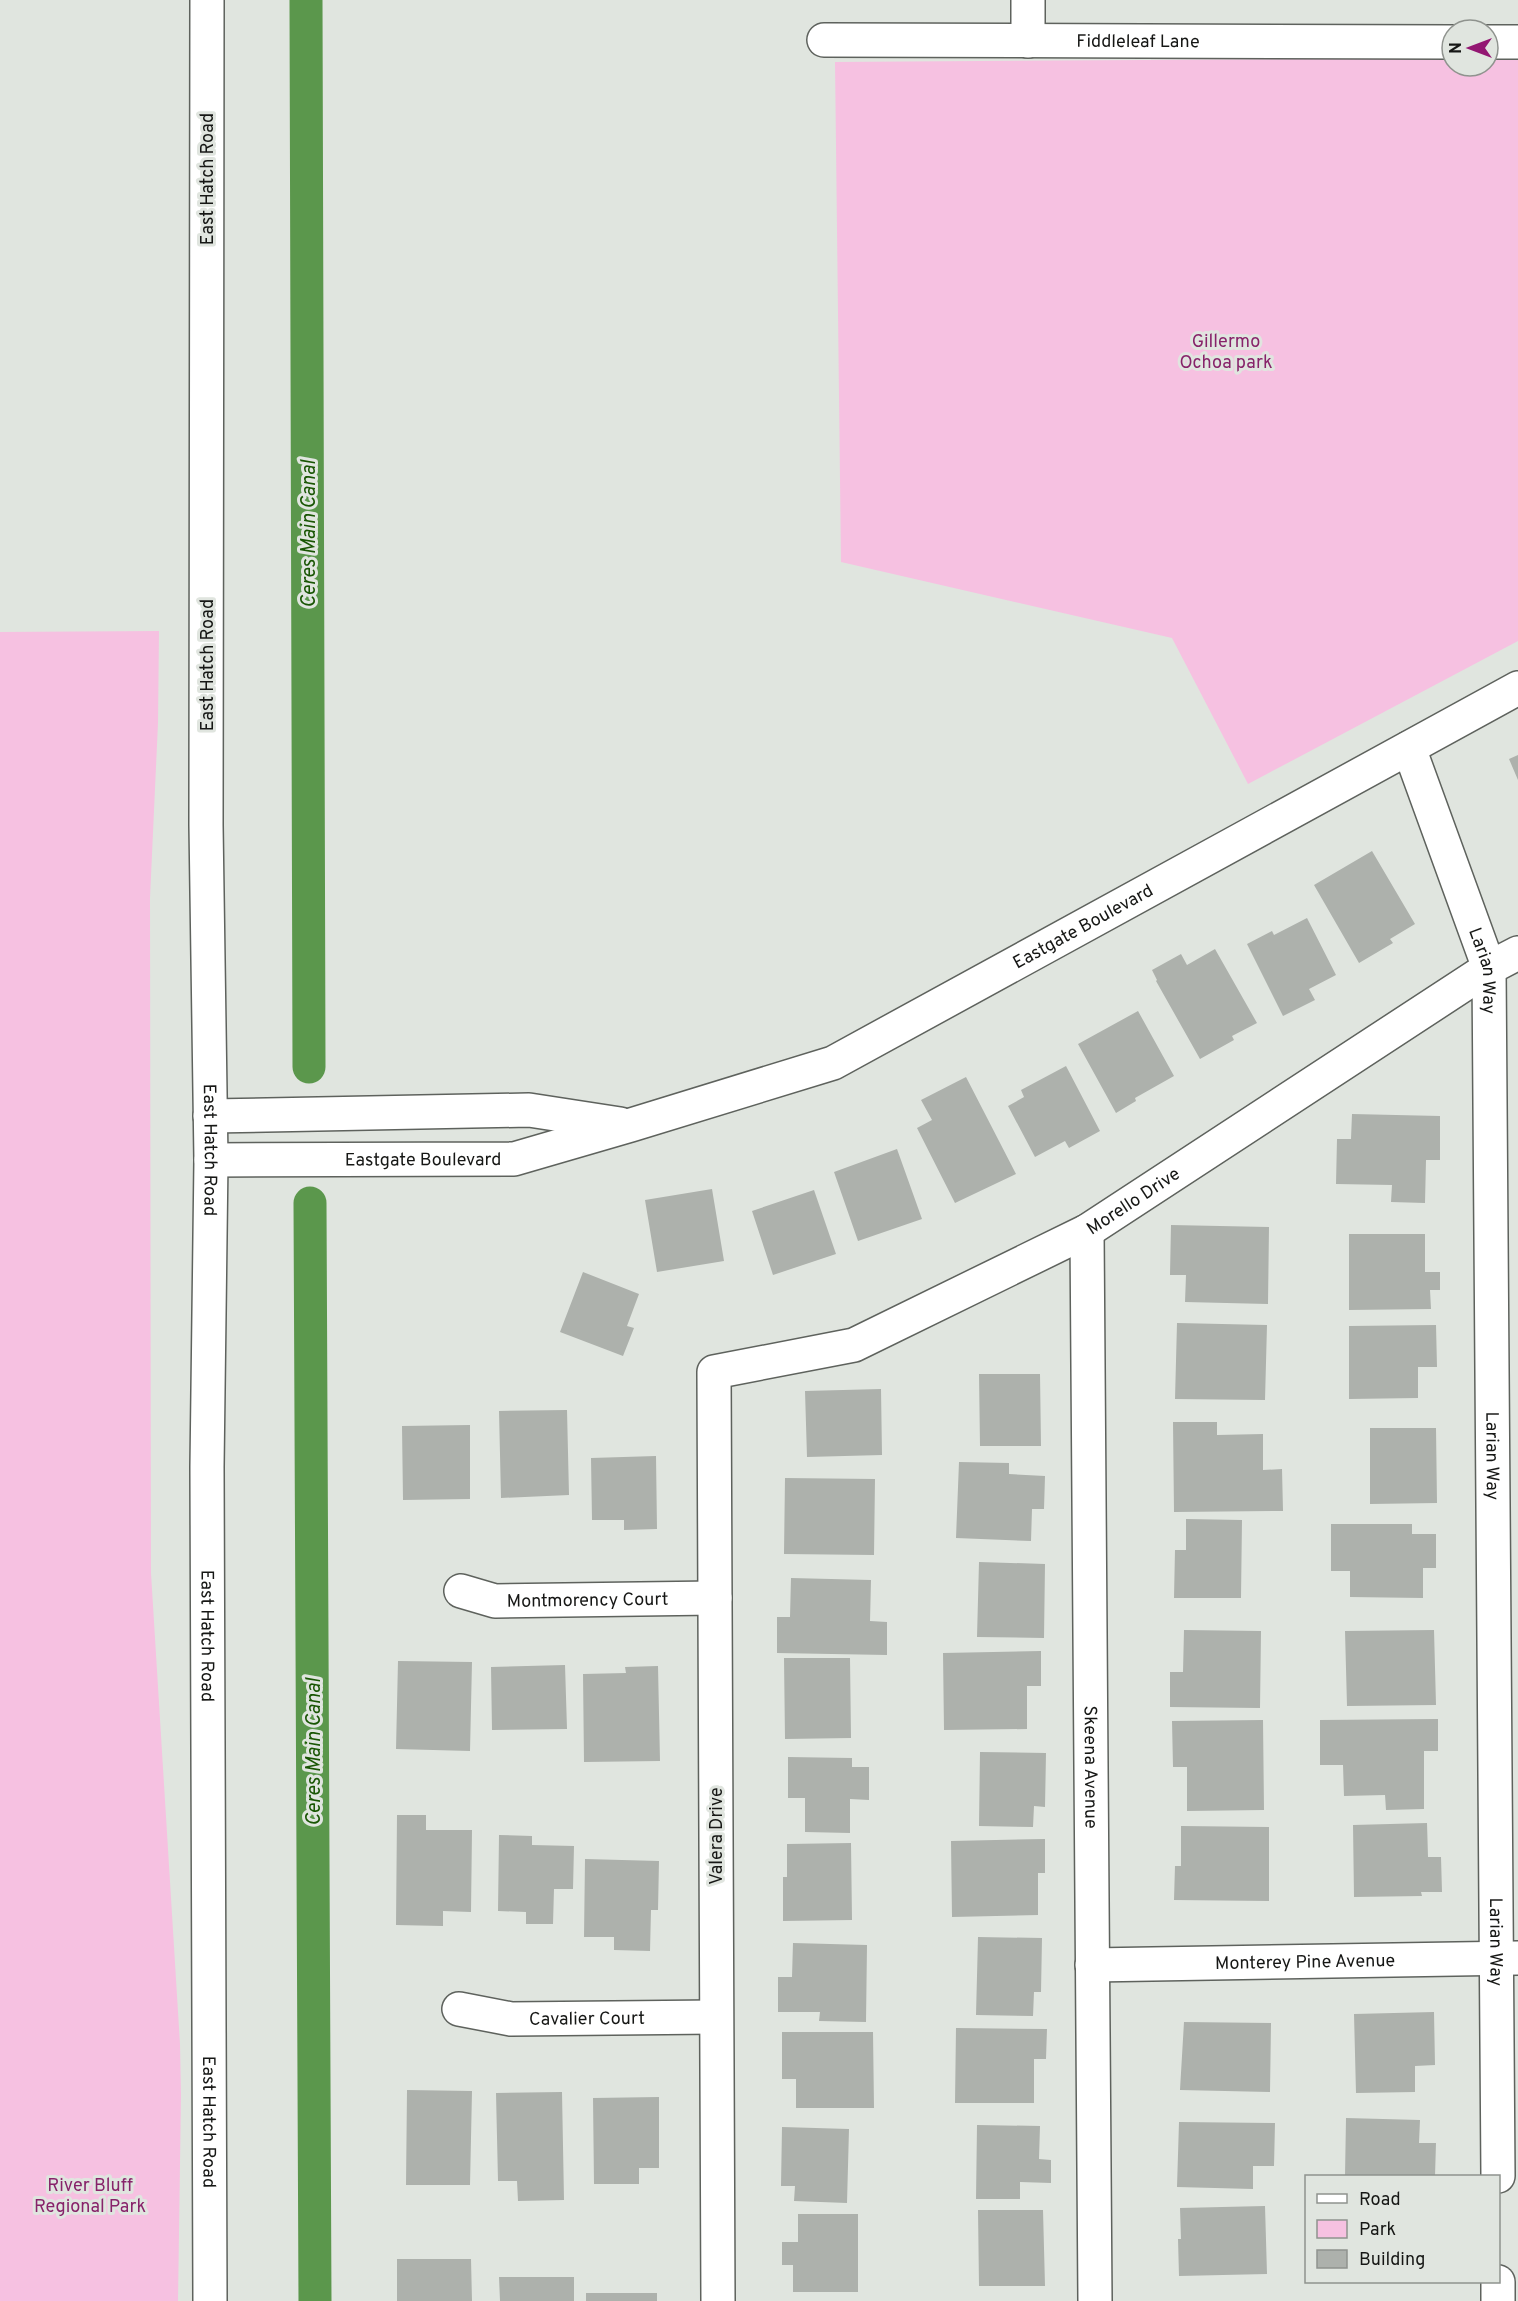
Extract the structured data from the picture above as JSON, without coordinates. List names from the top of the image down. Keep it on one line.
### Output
{"streets":{"street":["Fiddleleaf Lane","East Hatch Road","Eastgate Boulevard","Larian Way","Morello Drive","Montmorency Court","Skeena Avenue","Valera Drive","Monterey Pine Avenue","Cavalier Court"]},"crossings":[["East Hatch Road","Eastgate Boulevard"],["Eastgate Boulevard","Larian Way"],["Larian Way","Morello Drive"],["Larian Way","Monterey Pine Avenue"],["Morello Drive","Skeena Avenue"],["Morello Drive","Valera Drive"],["Montmorency Court","Valera Drive"],["Skeena Avenue","Monterey Pine Avenue"],["Valera Drive","Cavalier Court"]],"water":["Ceres Main Canal"],"parks":["Gillermo Ochoa park","River Bluff Regional Park"],"legend":["Road","Park","Building"],"north":"left"}
